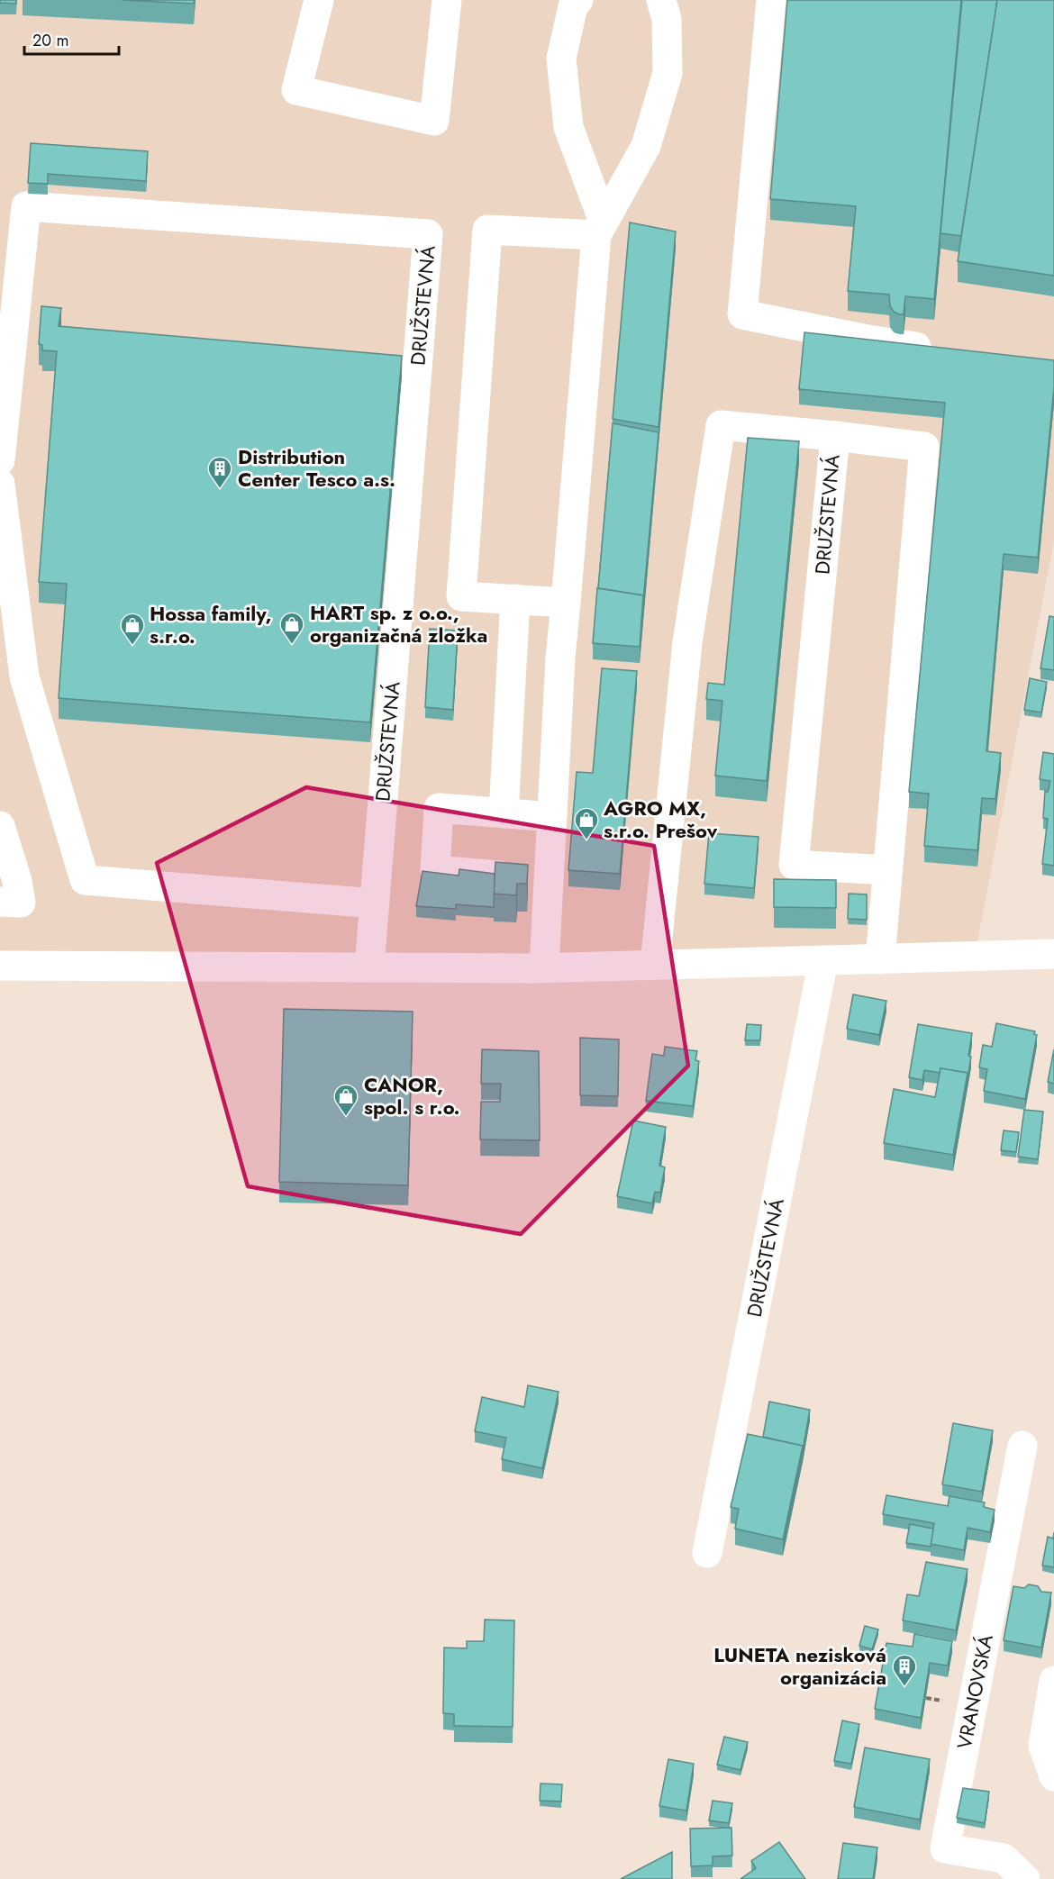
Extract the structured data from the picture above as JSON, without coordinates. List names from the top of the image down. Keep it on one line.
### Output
{"streets":{"street":["DRUŽSTEVNÁ","VRANOVSKÁ"]},"places":{"building":["Distribution Center Tesco a.s.","LUNETA nezisková organizácia"],"shop":["HART sp. z o.o., organizačná zložka","Hossa family, s.r.o.","AGRO MX, s.r.o. Prešov","CANOR, spol. s r.o."]},"scale_bar":"20 m"}
